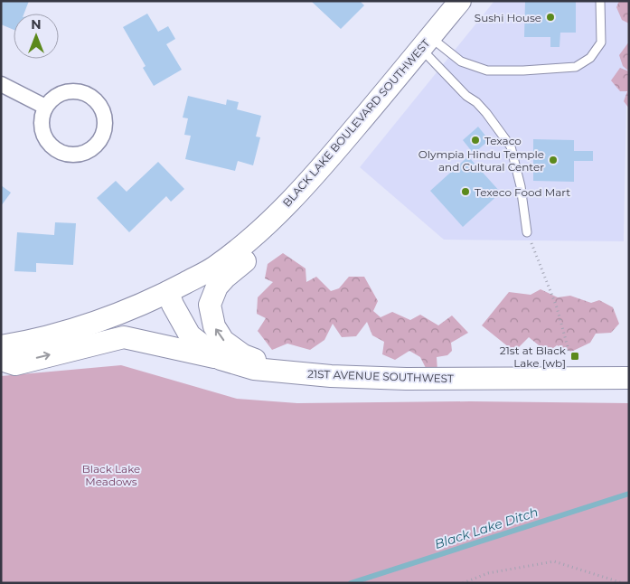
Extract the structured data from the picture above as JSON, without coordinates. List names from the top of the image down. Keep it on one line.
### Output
{"streets":{"street":["BLACK LAKE BOULEVARD SOUTHWEST","21ST AVENUE SOUTHWEST"]},"crossings":[["BLACK LAKE BOULEVARD SOUTHWEST","21ST AVENUE SOUTHWEST"]],"water":["Black Lake Ditch"],"parks":["Black Lake Meadows"],"places":{"other":["Sushi House","Texaco","Olympia Hindu Temple and Cultural Center","Texeco Food Mart"],"transit":["21st at Black Lake [wb]"]},"north":"top"}
